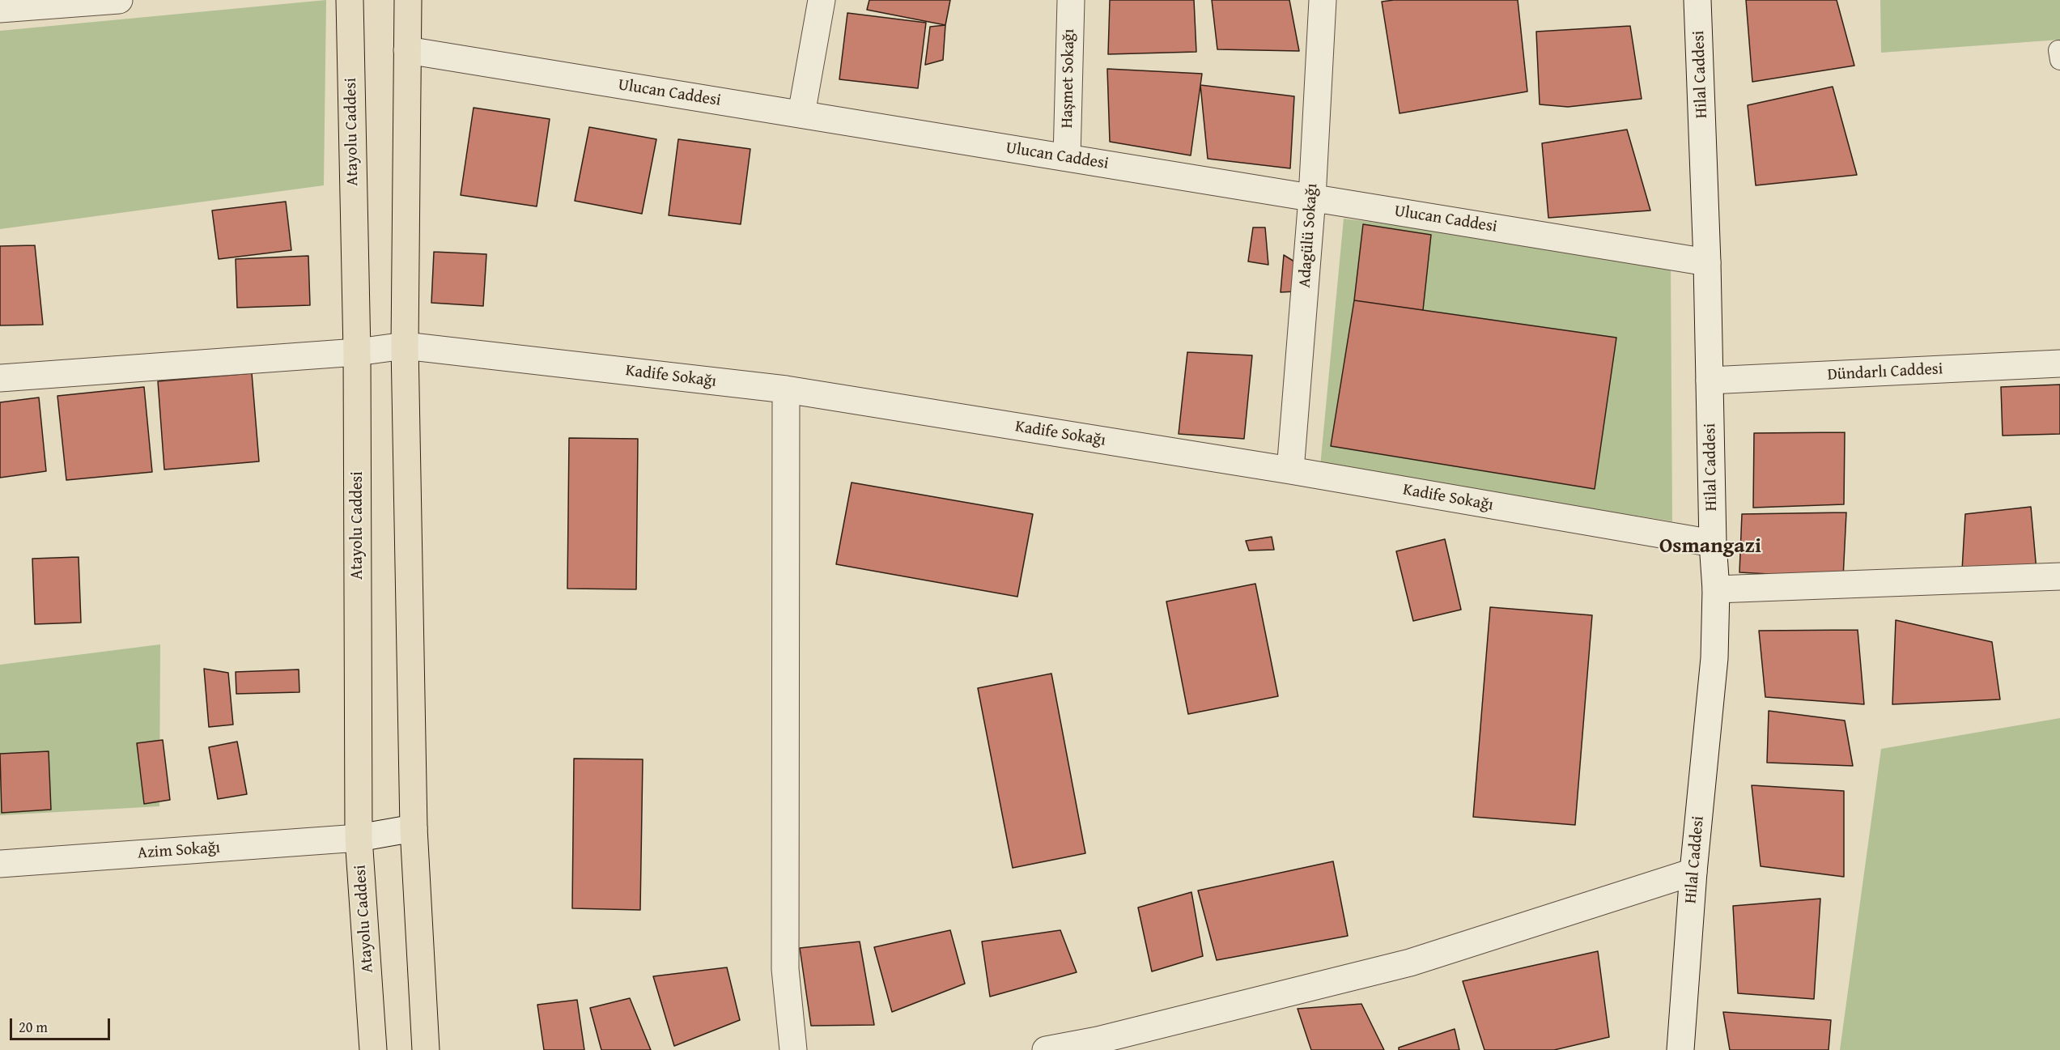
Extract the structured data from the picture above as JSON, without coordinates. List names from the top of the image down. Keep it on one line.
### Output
{"streets":{"main road":["Atayolu Caddesi"],"street":["Hilal Caddesi","Haşmet Sokağı","Ulucan Caddesi","Adagülü Sokağı","Dündarlı Caddesi","Kadife Sokağı","Azim Sokağı"]},"crossings":[["Hilal Caddesi","Ulucan Caddesi"],["Hilal Caddesi","Dündarlı Caddesi"],["Hilal Caddesi","Kadife Sokağı"],["Haşmet Sokağı","Ulucan Caddesi"],["Ulucan Caddesi","Adagülü Sokağı"],["Atayolu Caddesi","Kadife Sokağı"],["Atayolu Caddesi","Azim Sokağı"],["Adagülü Sokağı","Kadife Sokağı"]],"districts":["Osmangazi"],"scale_bar":"20 m"}
